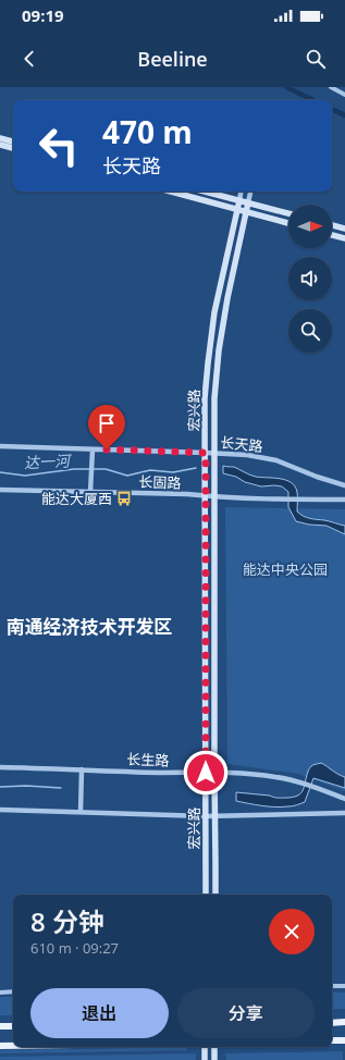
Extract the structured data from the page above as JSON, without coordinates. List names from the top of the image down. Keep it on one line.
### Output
{"streets":{"main road":["宏兴路"],"street":["长天路","长固路","长生路"]},"crossings":[["宏兴路","长天路"],["宏兴路","长固路"],["宏兴路","长生路"]],"districts":["南通经济技术开发区"],"water":["达一河"],"parks":["能达中央公园"],"places":{"bus stop":["能达大厦西"]},"north":"right","page":{"status":"09:19","header":"Beeline","turn":["470 m","长天路"],"heading":["8 分钟","610 m · 09:27"],"buttons":["退出","分享"]}}
